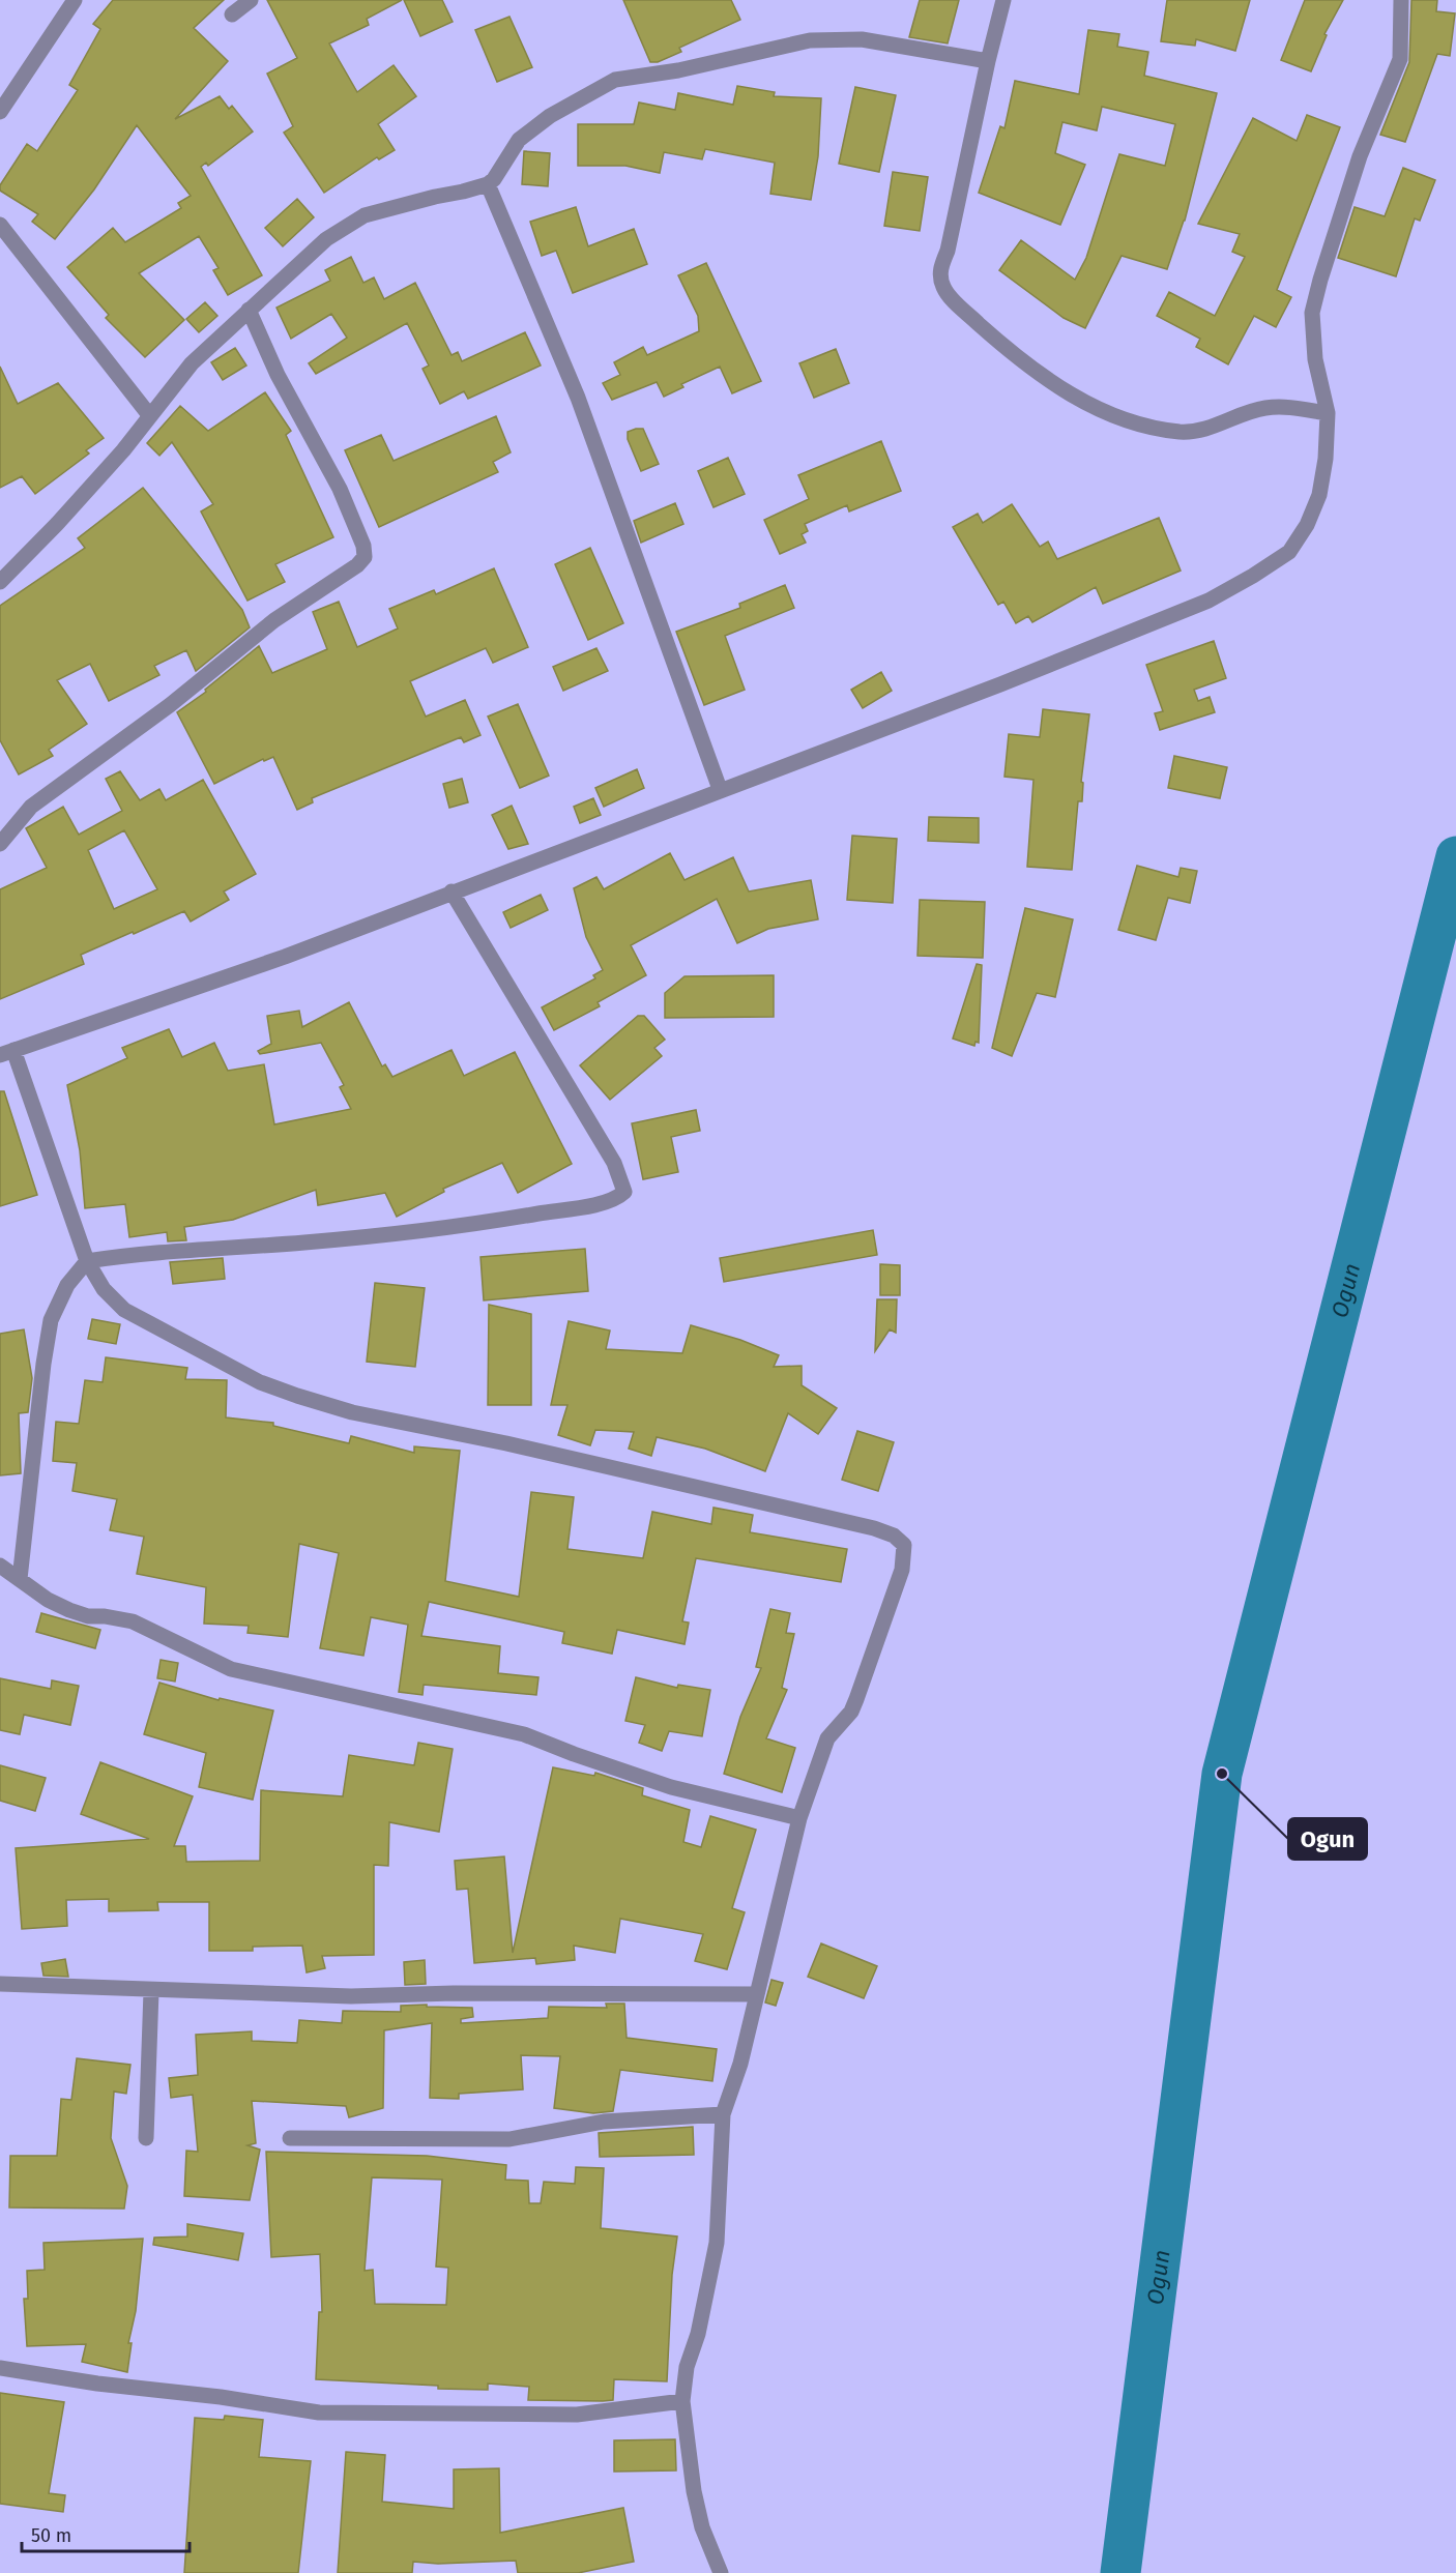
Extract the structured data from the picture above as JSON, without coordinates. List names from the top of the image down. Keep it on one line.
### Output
{"water":["Ogun"],"places":["Ogun"],"scale_bar":"50 m"}
